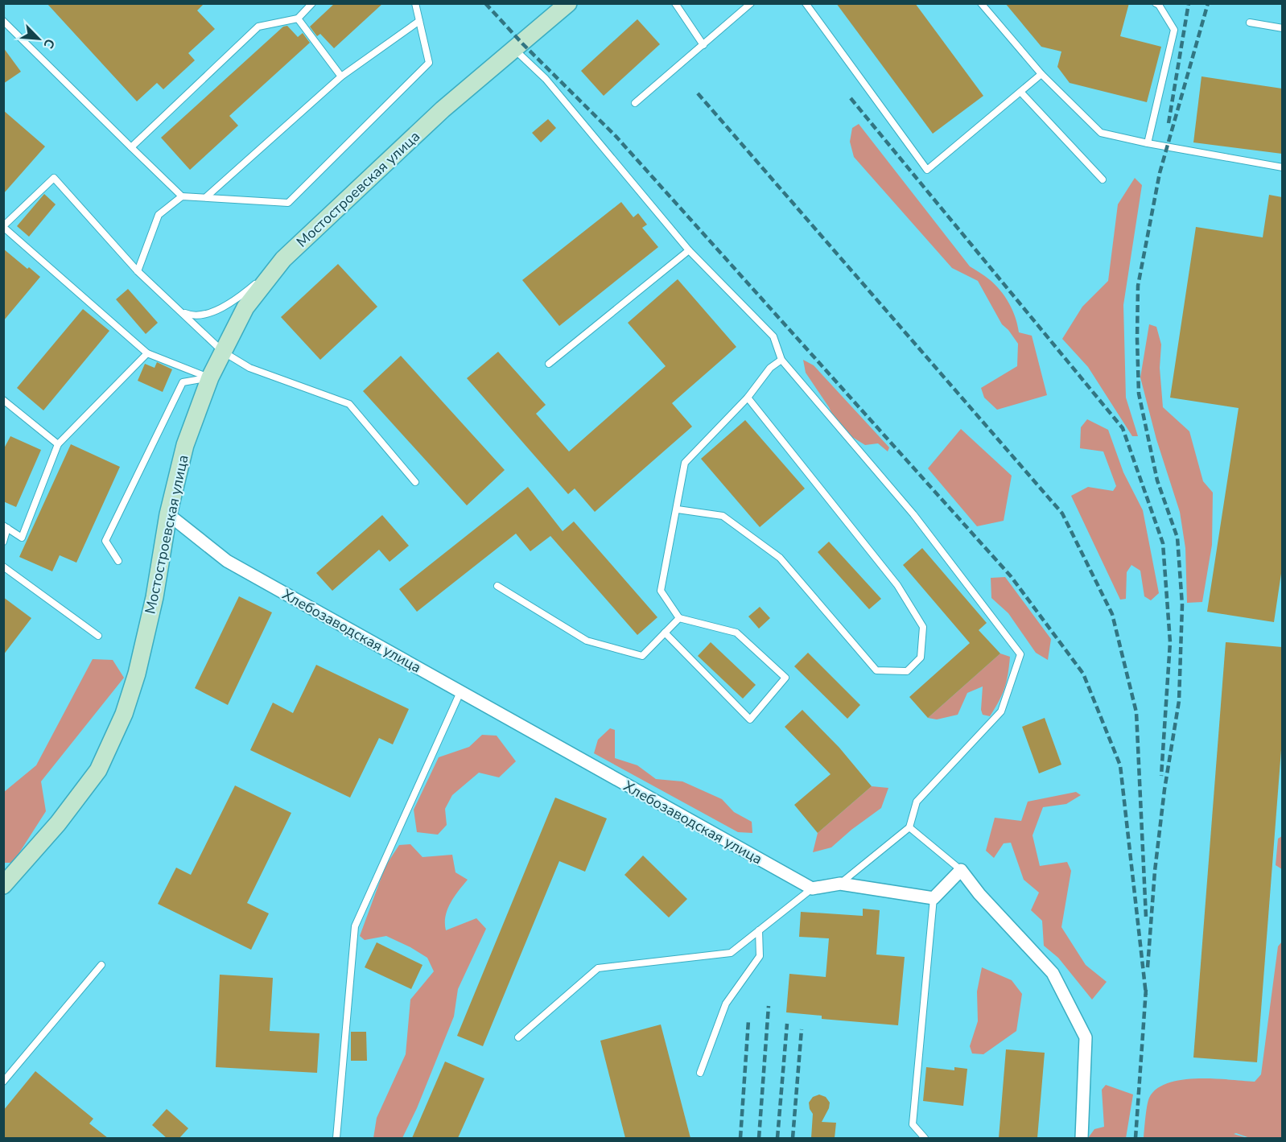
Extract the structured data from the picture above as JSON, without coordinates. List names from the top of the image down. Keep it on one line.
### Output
{"streets":{"main road":["Мостостроевская улица"],"street":["Хлебозаводская улица"]},"crossings":[["Мостостроевская улица","Хлебозаводская улица"]],"north":"bottom right"}
